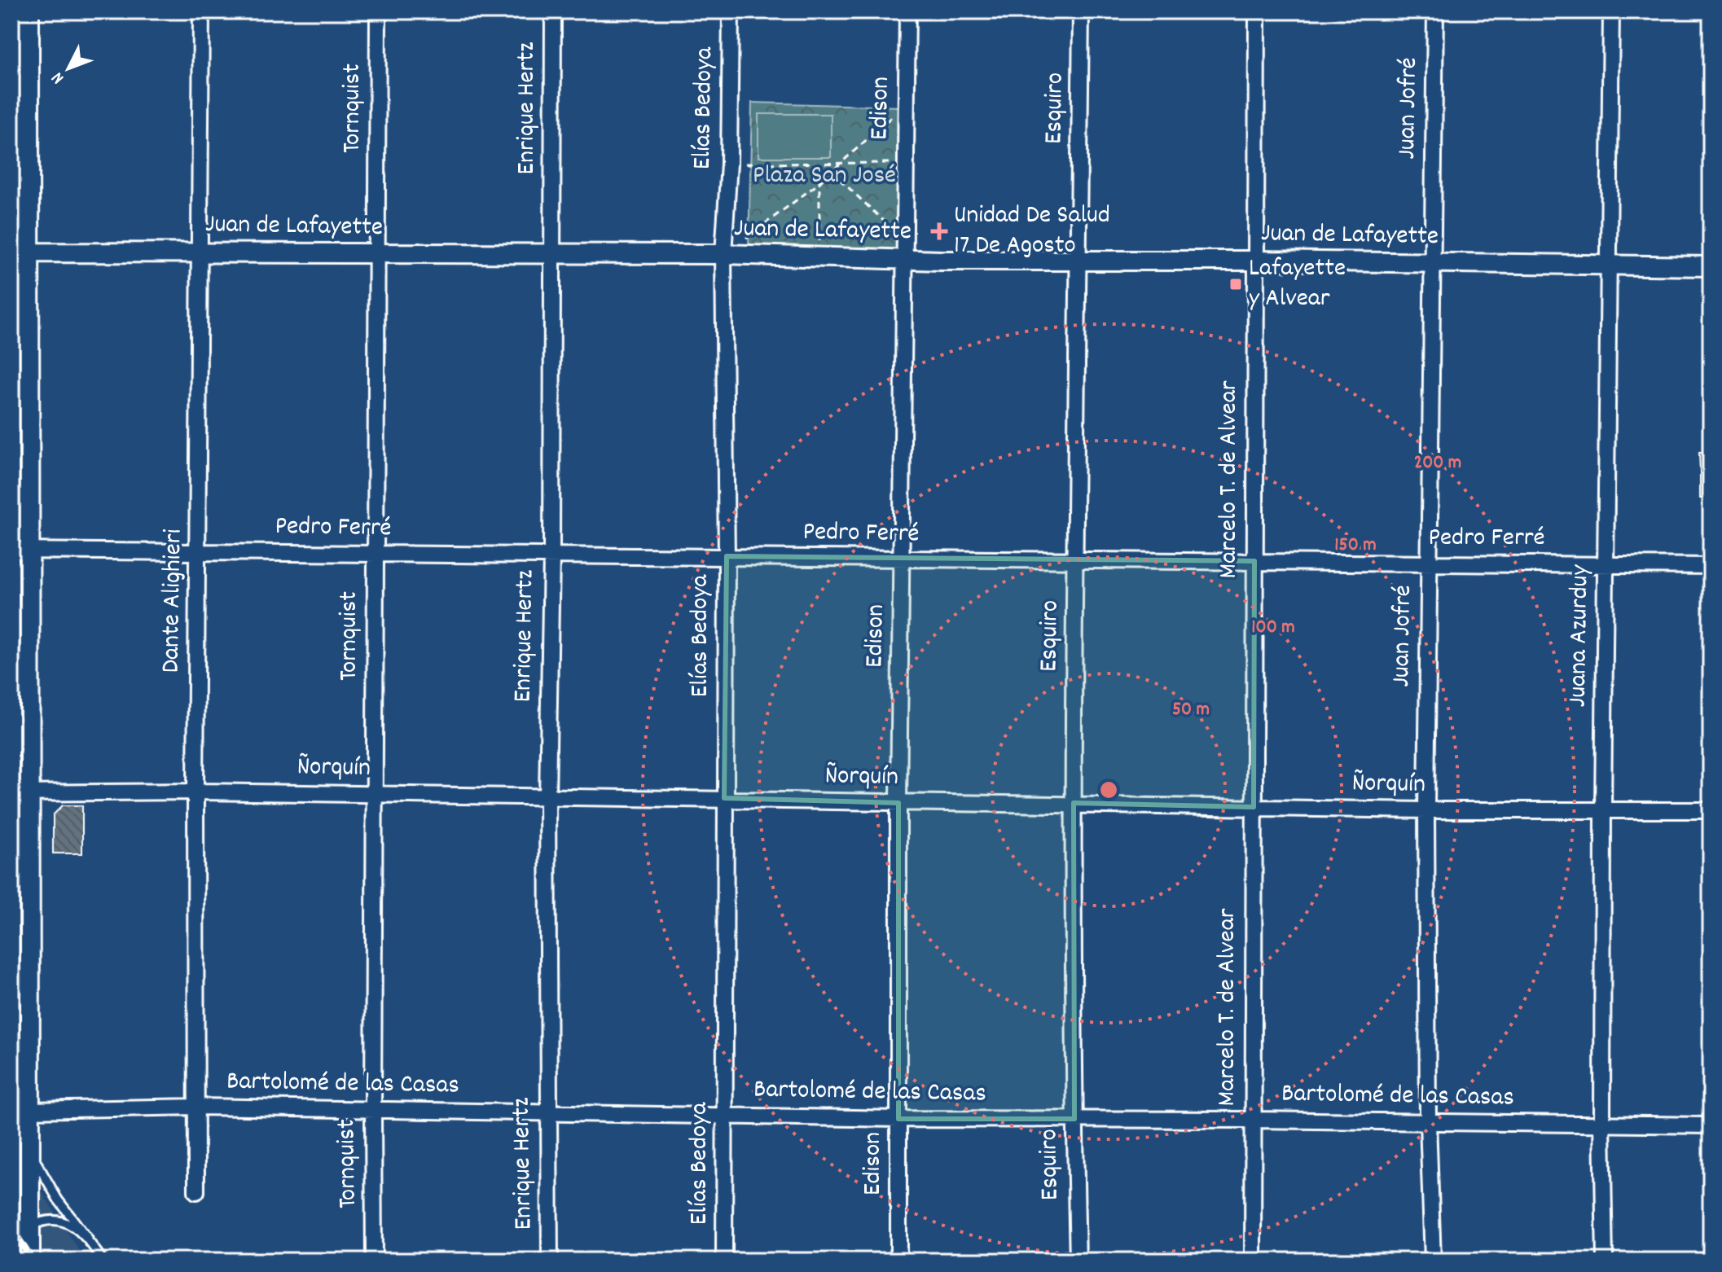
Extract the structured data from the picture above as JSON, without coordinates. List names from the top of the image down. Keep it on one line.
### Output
{"streets":{"street":["Tornquist","Enrique Hertz","Elías Bedoya","Edison","Esquiro","Juan Jofré","Juan de Lafayette","Marcelo T. de Alvear","Pedro Ferré","Dante Alighieri","Juana Azurduy","Ñorquín","Bartolomé de las Casas"]},"crossings":[["Tornquist","Juan de Lafayette"],["Tornquist","Pedro Ferré"],["Tornquist","Ñorquín"],["Tornquist","Bartolomé de las Casas"],["Enrique Hertz","Juan de Lafayette"],["Enrique Hertz","Pedro Ferré"],["Enrique Hertz","Ñorquín"],["Enrique Hertz","Bartolomé de las Casas"],["Elías Bedoya","Juan de Lafayette"],["Elías Bedoya","Pedro Ferré"],["Elías Bedoya","Ñorquín"],["Elías Bedoya","Bartolomé de las Casas"],["Edison","Juan de Lafayette"],["Edison","Pedro Ferré"],["Edison","Ñorquín"],["Edison","Bartolomé de las Casas"],["Esquiro","Juan de Lafayette"],["Esquiro","Pedro Ferré"],["Esquiro","Ñorquín"],["Esquiro","Bartolomé de las Casas"],["Juan Jofré","Juan de Lafayette"],["Juan Jofré","Pedro Ferré"],["Juan Jofré","Ñorquín"],["Juan Jofré","Bartolomé de las Casas"],["Juan de Lafayette","Marcelo T. de Alvear"],["Juan de Lafayette","Dante Alighieri"],["Juan de Lafayette","Juana Azurduy"],["Marcelo T. de Alvear","Pedro Ferré"],["Marcelo T. de Alvear","Ñorquín"],["Marcelo T. de Alvear","Bartolomé de las Casas"],["Pedro Ferré","Dante Alighieri"],["Pedro Ferré","Juana Azurduy"],["Dante Alighieri","Ñorquín"],["Dante Alighieri","Bartolomé de las Casas"],["Juana Azurduy","Ñorquín"],["Juana Azurduy","Bartolomé de las Casas"]],"parks":["Plaza San José"],"places":{"health":["Unidad De Salud 17 De Agosto"],"transit":["Lafayette y Alvear"]},"north":"bottom left","rings":["200 m","150 m","100 m","50 m"]}
